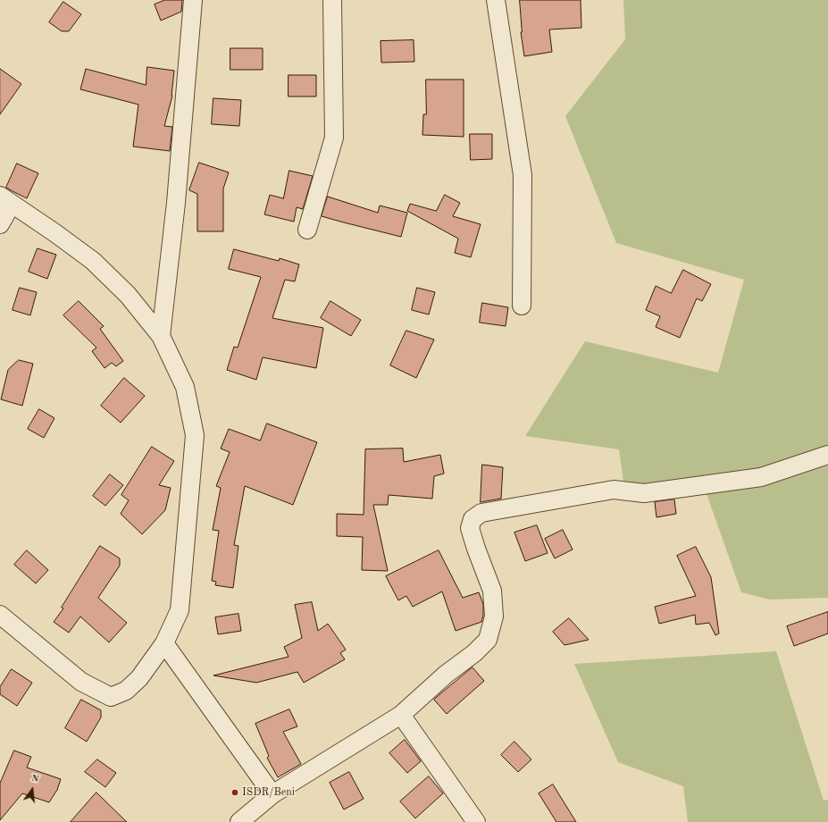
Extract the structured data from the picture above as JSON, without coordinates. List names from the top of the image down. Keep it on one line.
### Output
{"places":["ISDR/Beni"],"north":"top"}
